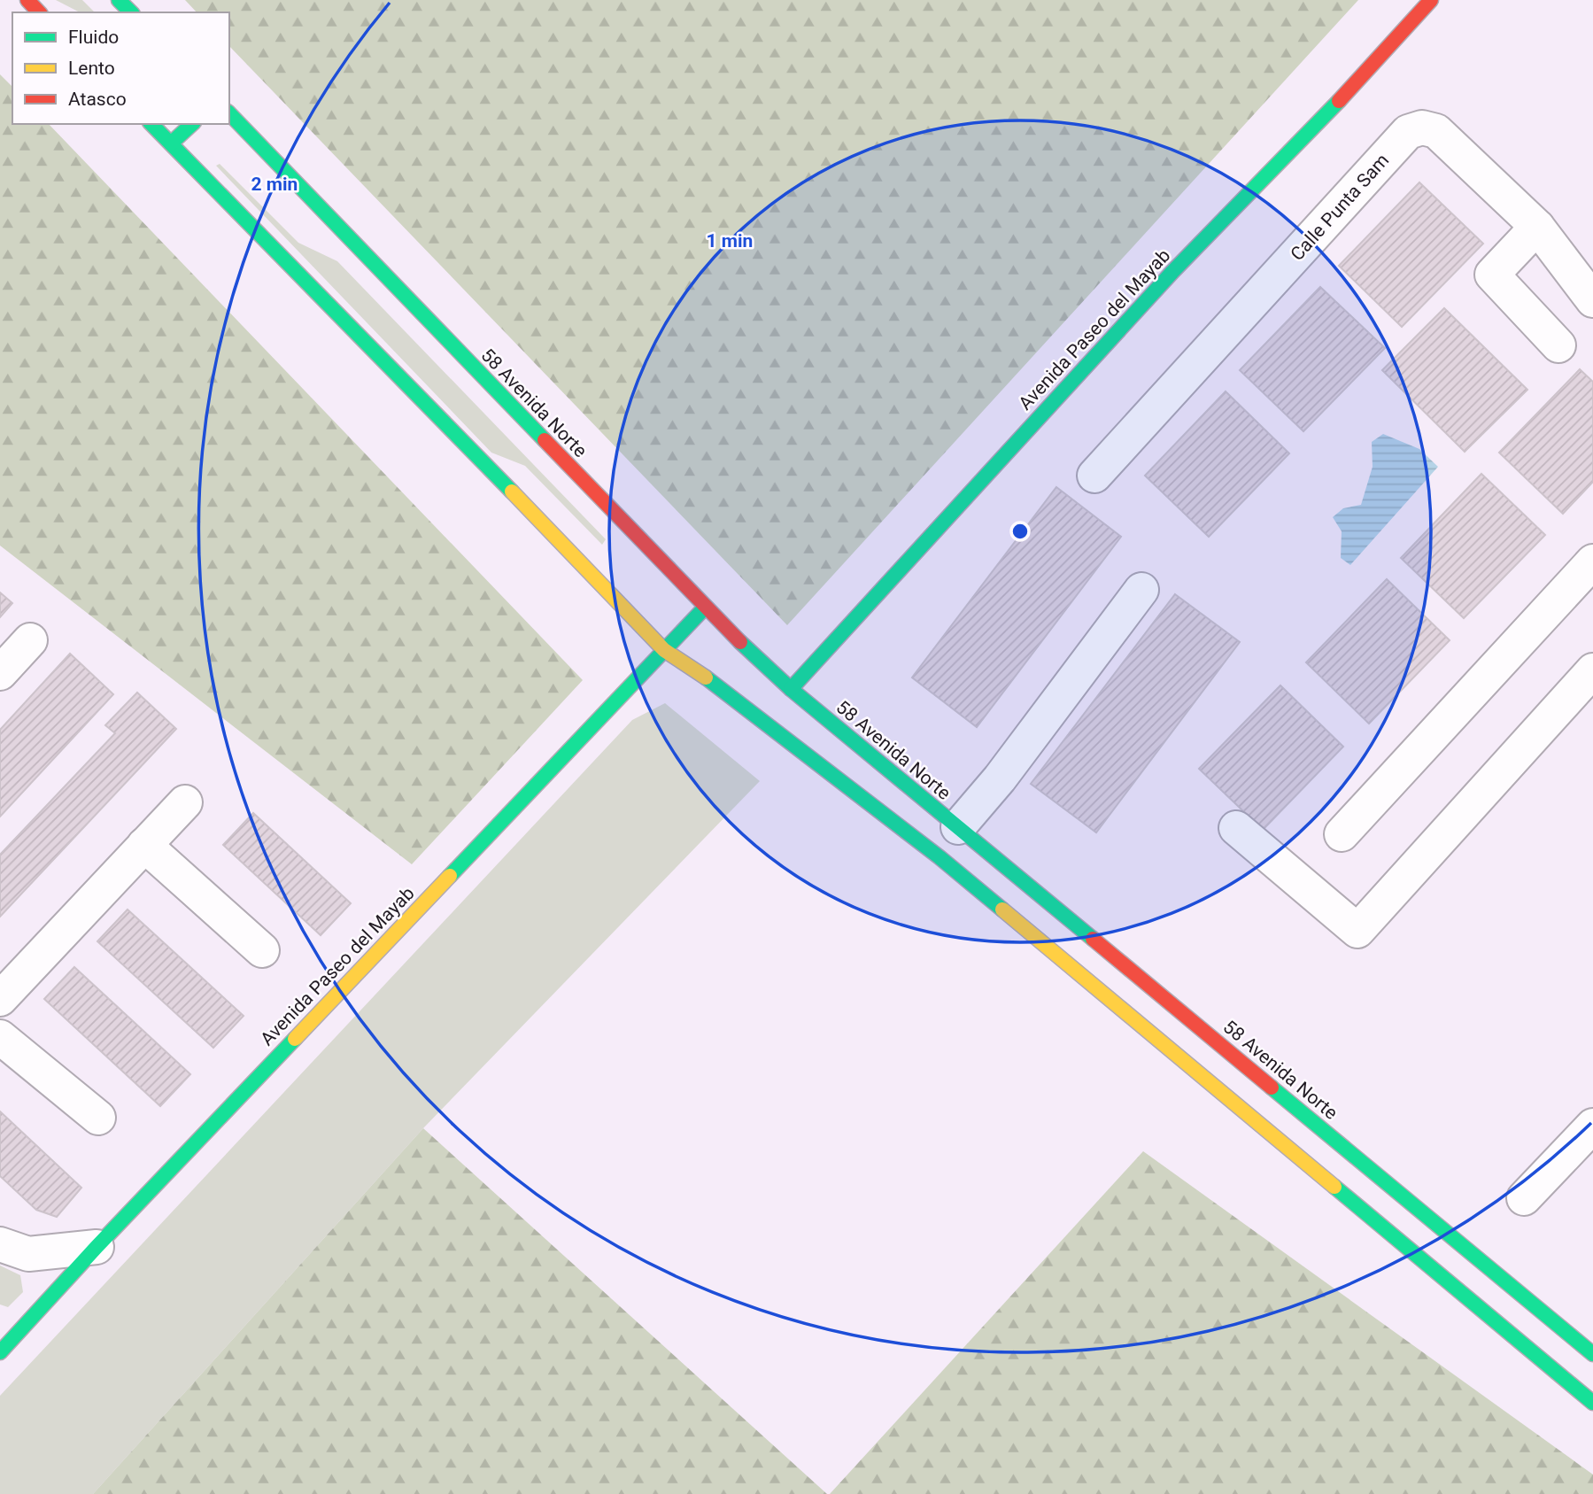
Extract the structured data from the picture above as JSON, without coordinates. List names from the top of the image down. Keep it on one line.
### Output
{"streets":{"main road":["Avenida Paseo del Mayab","58 Avenida Norte"],"street":["Calle Punta Sam"]},"crossings":[["Avenida Paseo del Mayab","58 Avenida Norte"]],"legend":["Fluido","Lento","Atasco"],"rings":["2 min","1 min"]}
